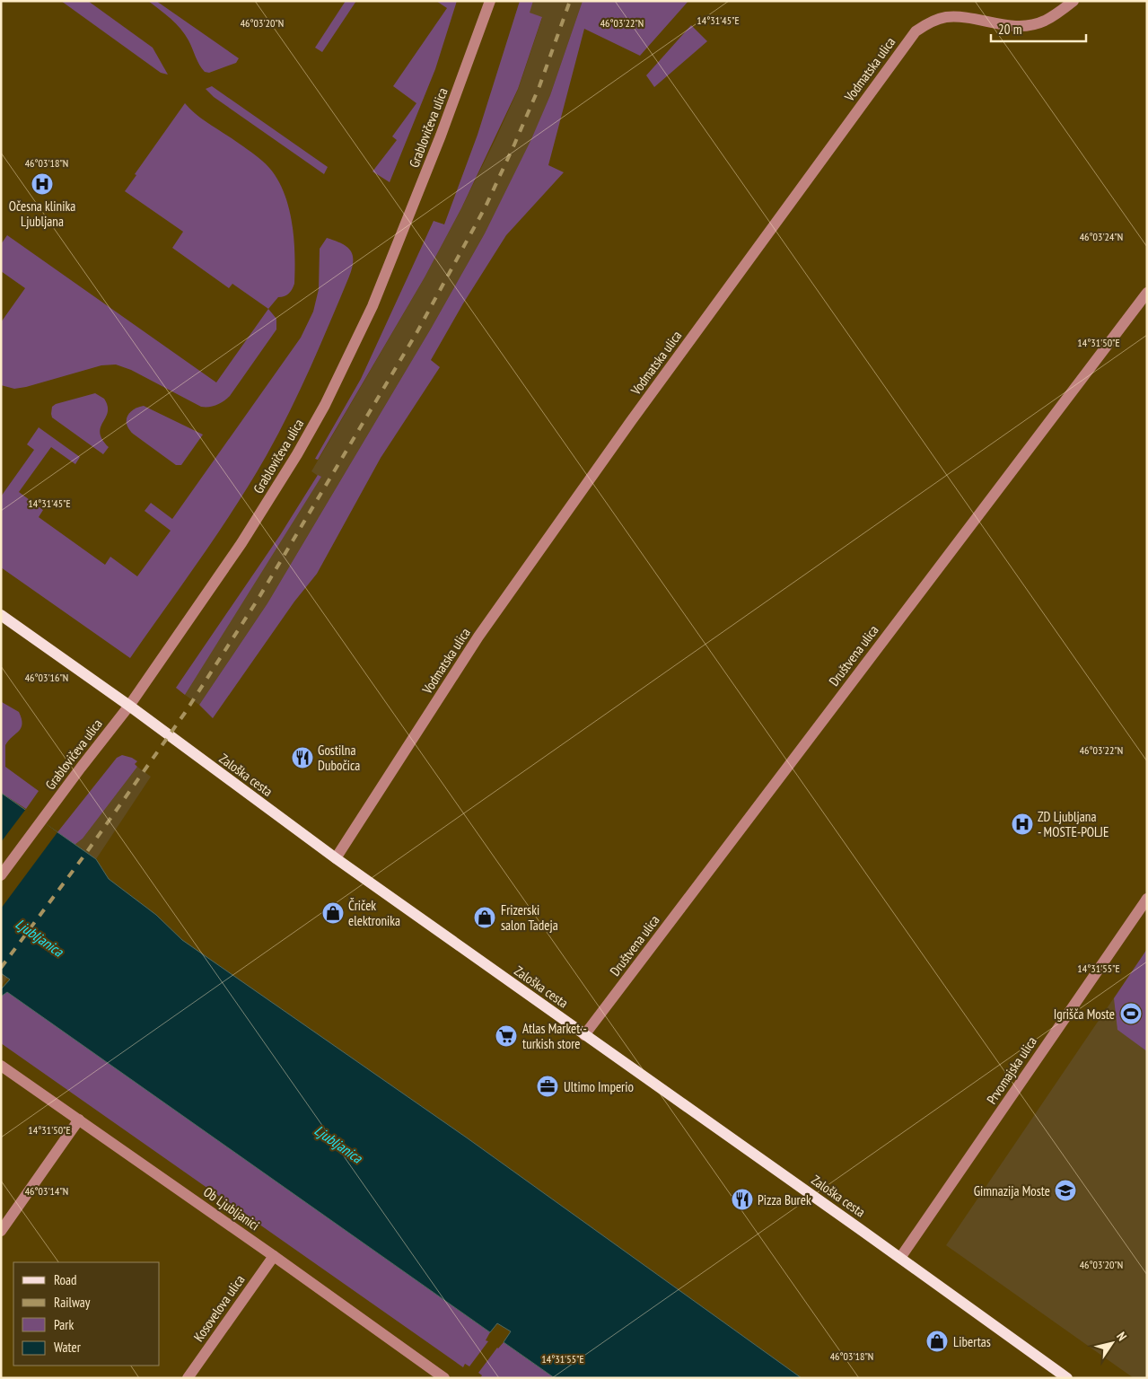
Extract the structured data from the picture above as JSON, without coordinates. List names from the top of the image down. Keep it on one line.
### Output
{"streets":{"main road":["Zaloška cesta"],"street":["Vodmatska ulica","Grablovičeva ulica","Društvena ulica","Prvomajska ulica","Ob Ljubljanici","Kosovelova ulica"]},"crossings":[["Vodmatska ulica","Zaloška cesta"],["Grablovičeva ulica","Zaloška cesta"],["Društvena ulica","Zaloška cesta"],["Zaloška cesta","Prvomajska ulica"],["Ob Ljubljanici","Kosovelova ulica"]],"water":["Ljubljanica"],"places":{"hospital":["Očesna klinika Ljubljana","ZD Ljubljana - MOSTE-POLJE"],"restaurant":["Gostilna Dubočica","Pizza Burek"],"shop":["Čriček elektronika","Frizerski salon Tadeja","Libertas"],"sports":["Igrišča Moste"],"supermarket":["Atlas Market - turkish store"],"office":["Ultimo Imperio"],"school or university":["Gimnazija Moste"]},"legend":["Road","Railway","Park","Water"],"scale_bar":"20 m","north":"top right","coordinates":["14°31'45\"E","46°03'20\"N","46°03'22\"N","46°03'18\"N","46°03'24\"N","14°31'50\"E","46°03'16\"N","14°31'55\"E","46°03'14\"N"]}
